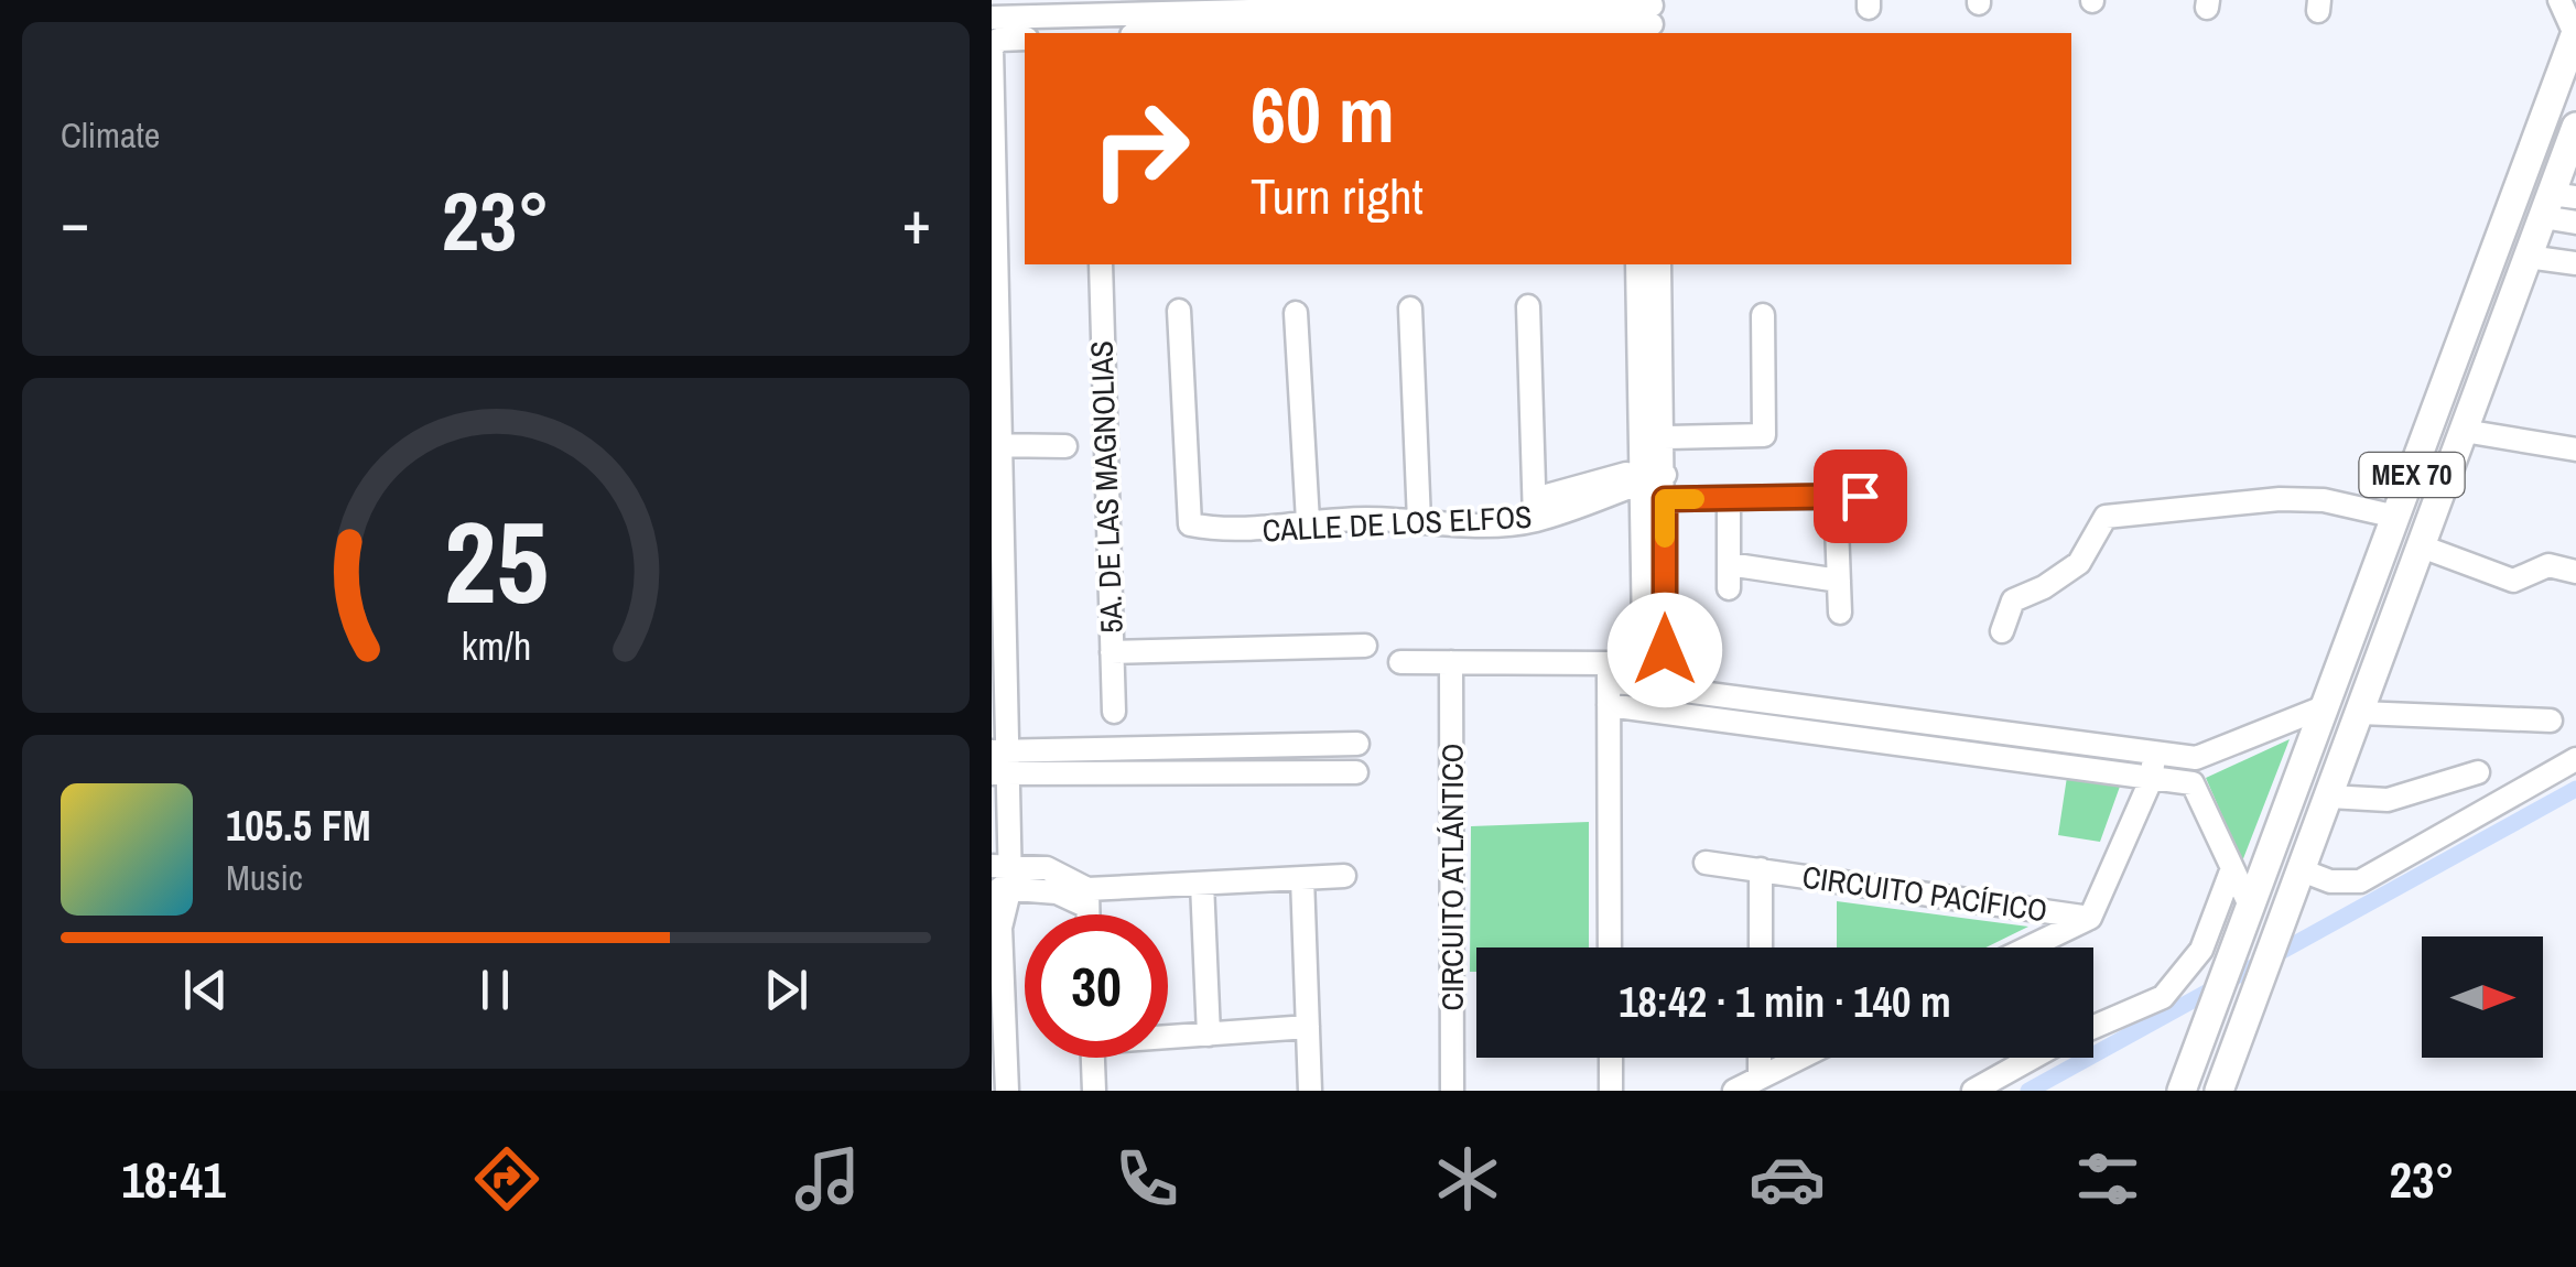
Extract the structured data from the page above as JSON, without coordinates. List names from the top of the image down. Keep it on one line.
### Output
{"streets":{"main road":["MEX 70"],"street":["5A. DE LAS MAGNOLIAS","CALLE DE LOS ELFOS","CIRCUITO ATLÁNTICO","CIRCUITO PACÍFICO"]},"north":"right","page":{"tile":"Climate","turn":["60 m","Turn right"],"heat":["−","23°","+"],"song":["105.5 FM","Music"],"limit":"30","trip":"18:42 · 1 min · 140 m","tabs":["18:41","23°"],"gauge":["25","km/h"]}}
